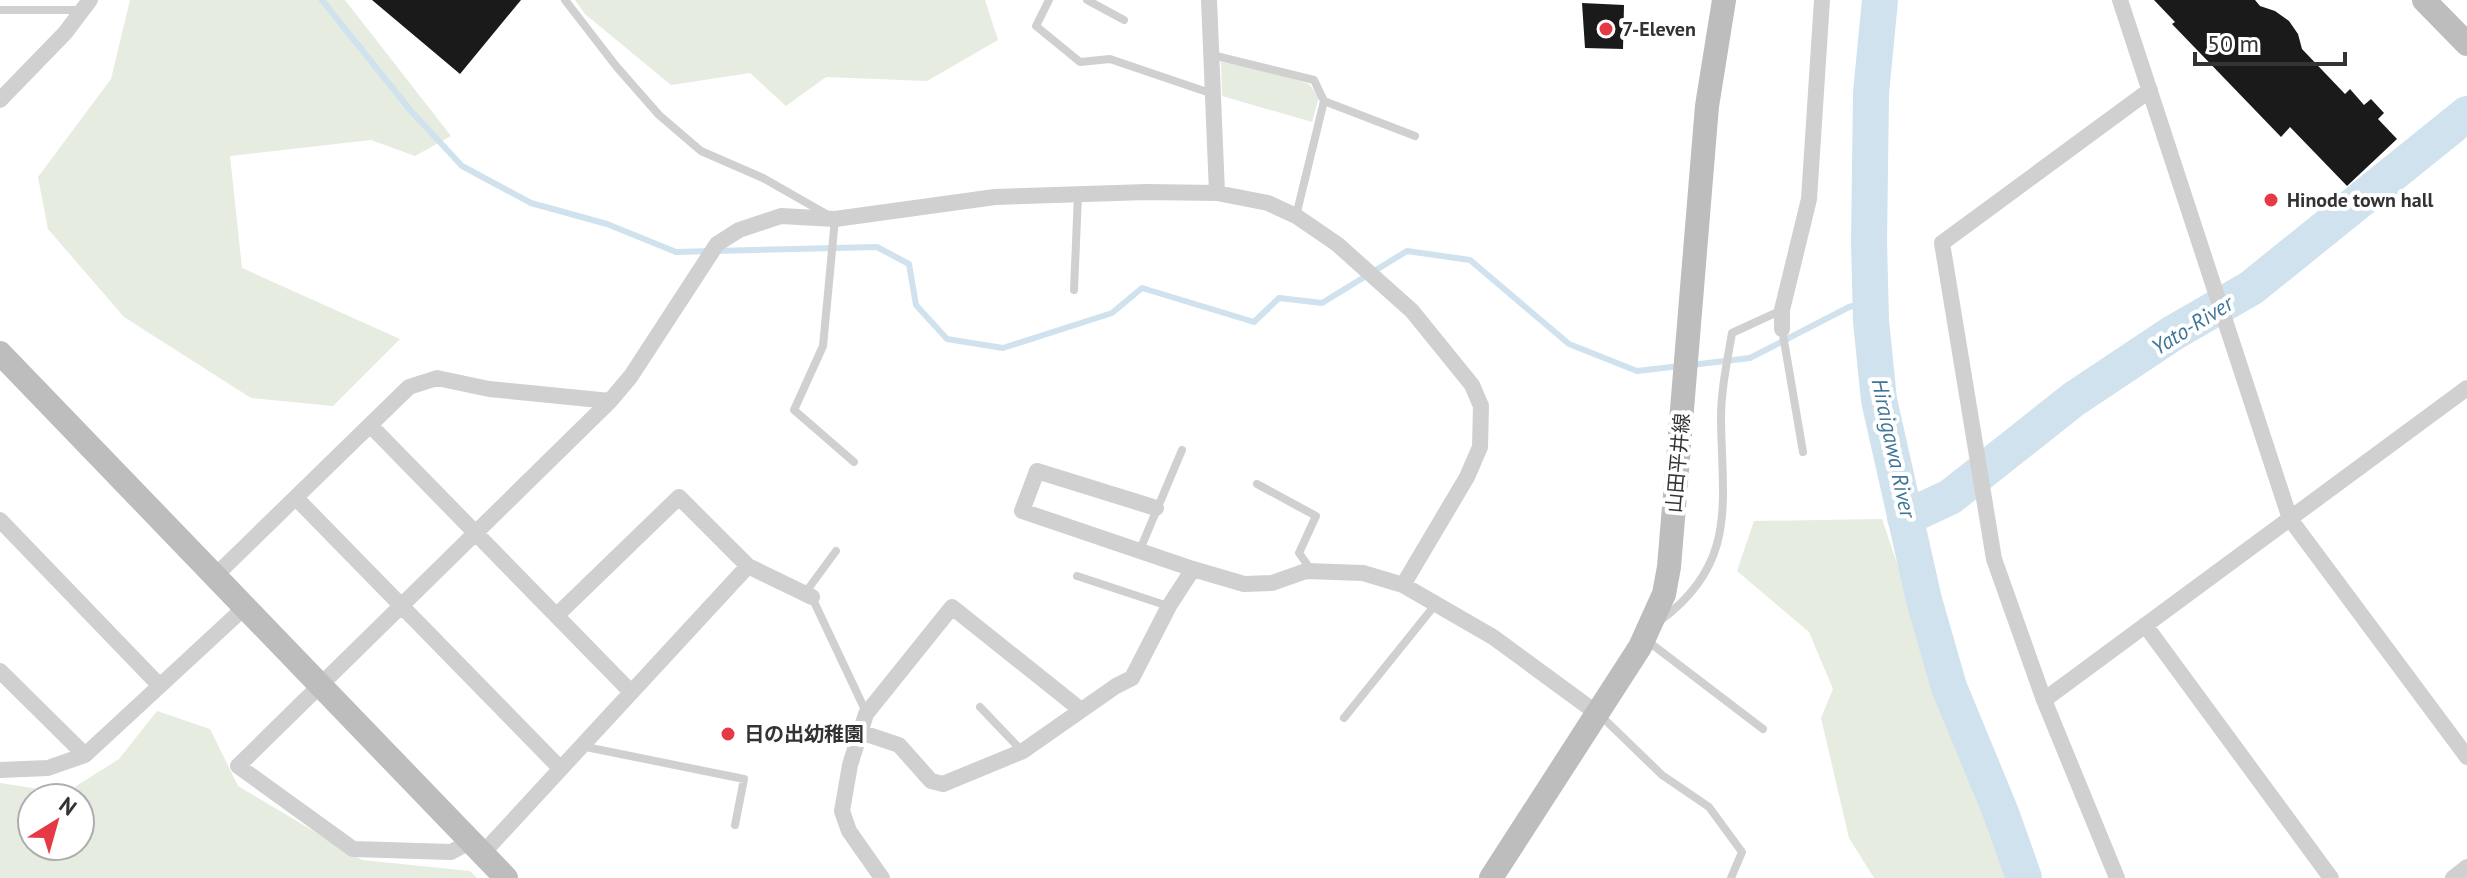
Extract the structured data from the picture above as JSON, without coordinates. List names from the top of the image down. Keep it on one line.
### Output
{"streets":{"main road":["山田平井線"]},"water":["Yato-River","Hiraigawa River"],"places":["7-Eleven","Hinode town hall","日の出幼稚園"],"scale_bar":"50 m","north":"top right"}
